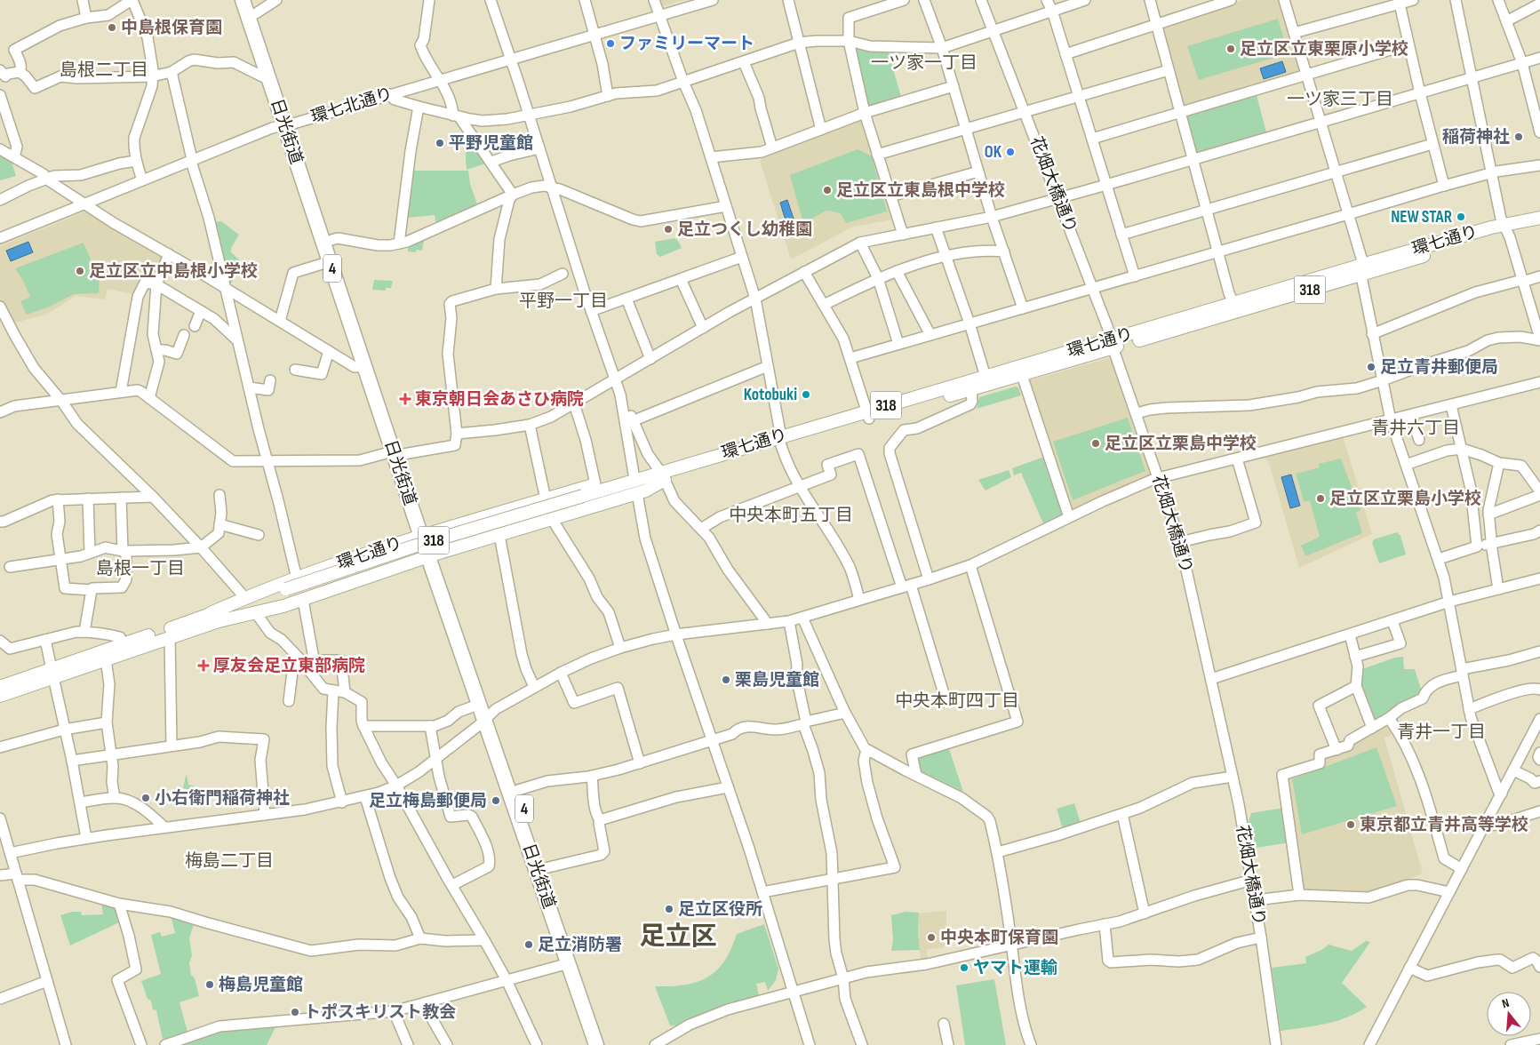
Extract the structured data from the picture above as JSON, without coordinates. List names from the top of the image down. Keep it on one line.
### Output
{"streets":{"highway":["日光街道","4"],"main road":["環七通り","318"],"street":["環七北通り","花畑大橋通り"]},"crossings":[["環七北通り","日光街道"],["日光街道","環七通り"],["花畑大橋通り","環七通り"]],"districts":["一ツ家一丁目","島根二丁目","一ツ家三丁目","平野一丁目","青井六丁目","中央本町五丁目","島根一丁目","中央本町四丁目","青井一丁目","梅島二丁目","足立区"],"places":{"other":["中島根保育園","ファミリーマート","足立区立東栗原小学校","稲荷神社","平野児童館","OK","足立区立東島根中学校","NEW STAR","足立つくし幼稚園","足立区立中島根小学校","足立青井郵便局","Kotobuki","足立区立栗島中学校","足立区立栗島小学校","栗島児童館","小右衛門稲荷神社","足立梅島郵便局","東京都立青井高等学校","足立区役所","中央本町保育園","足立消防署","ヤマト運輸","梅島児童館","トポスキリスト教会"],"health":["東京朝日会あさひ病院","厚友会足立東部病院"]},"north":"top"}
